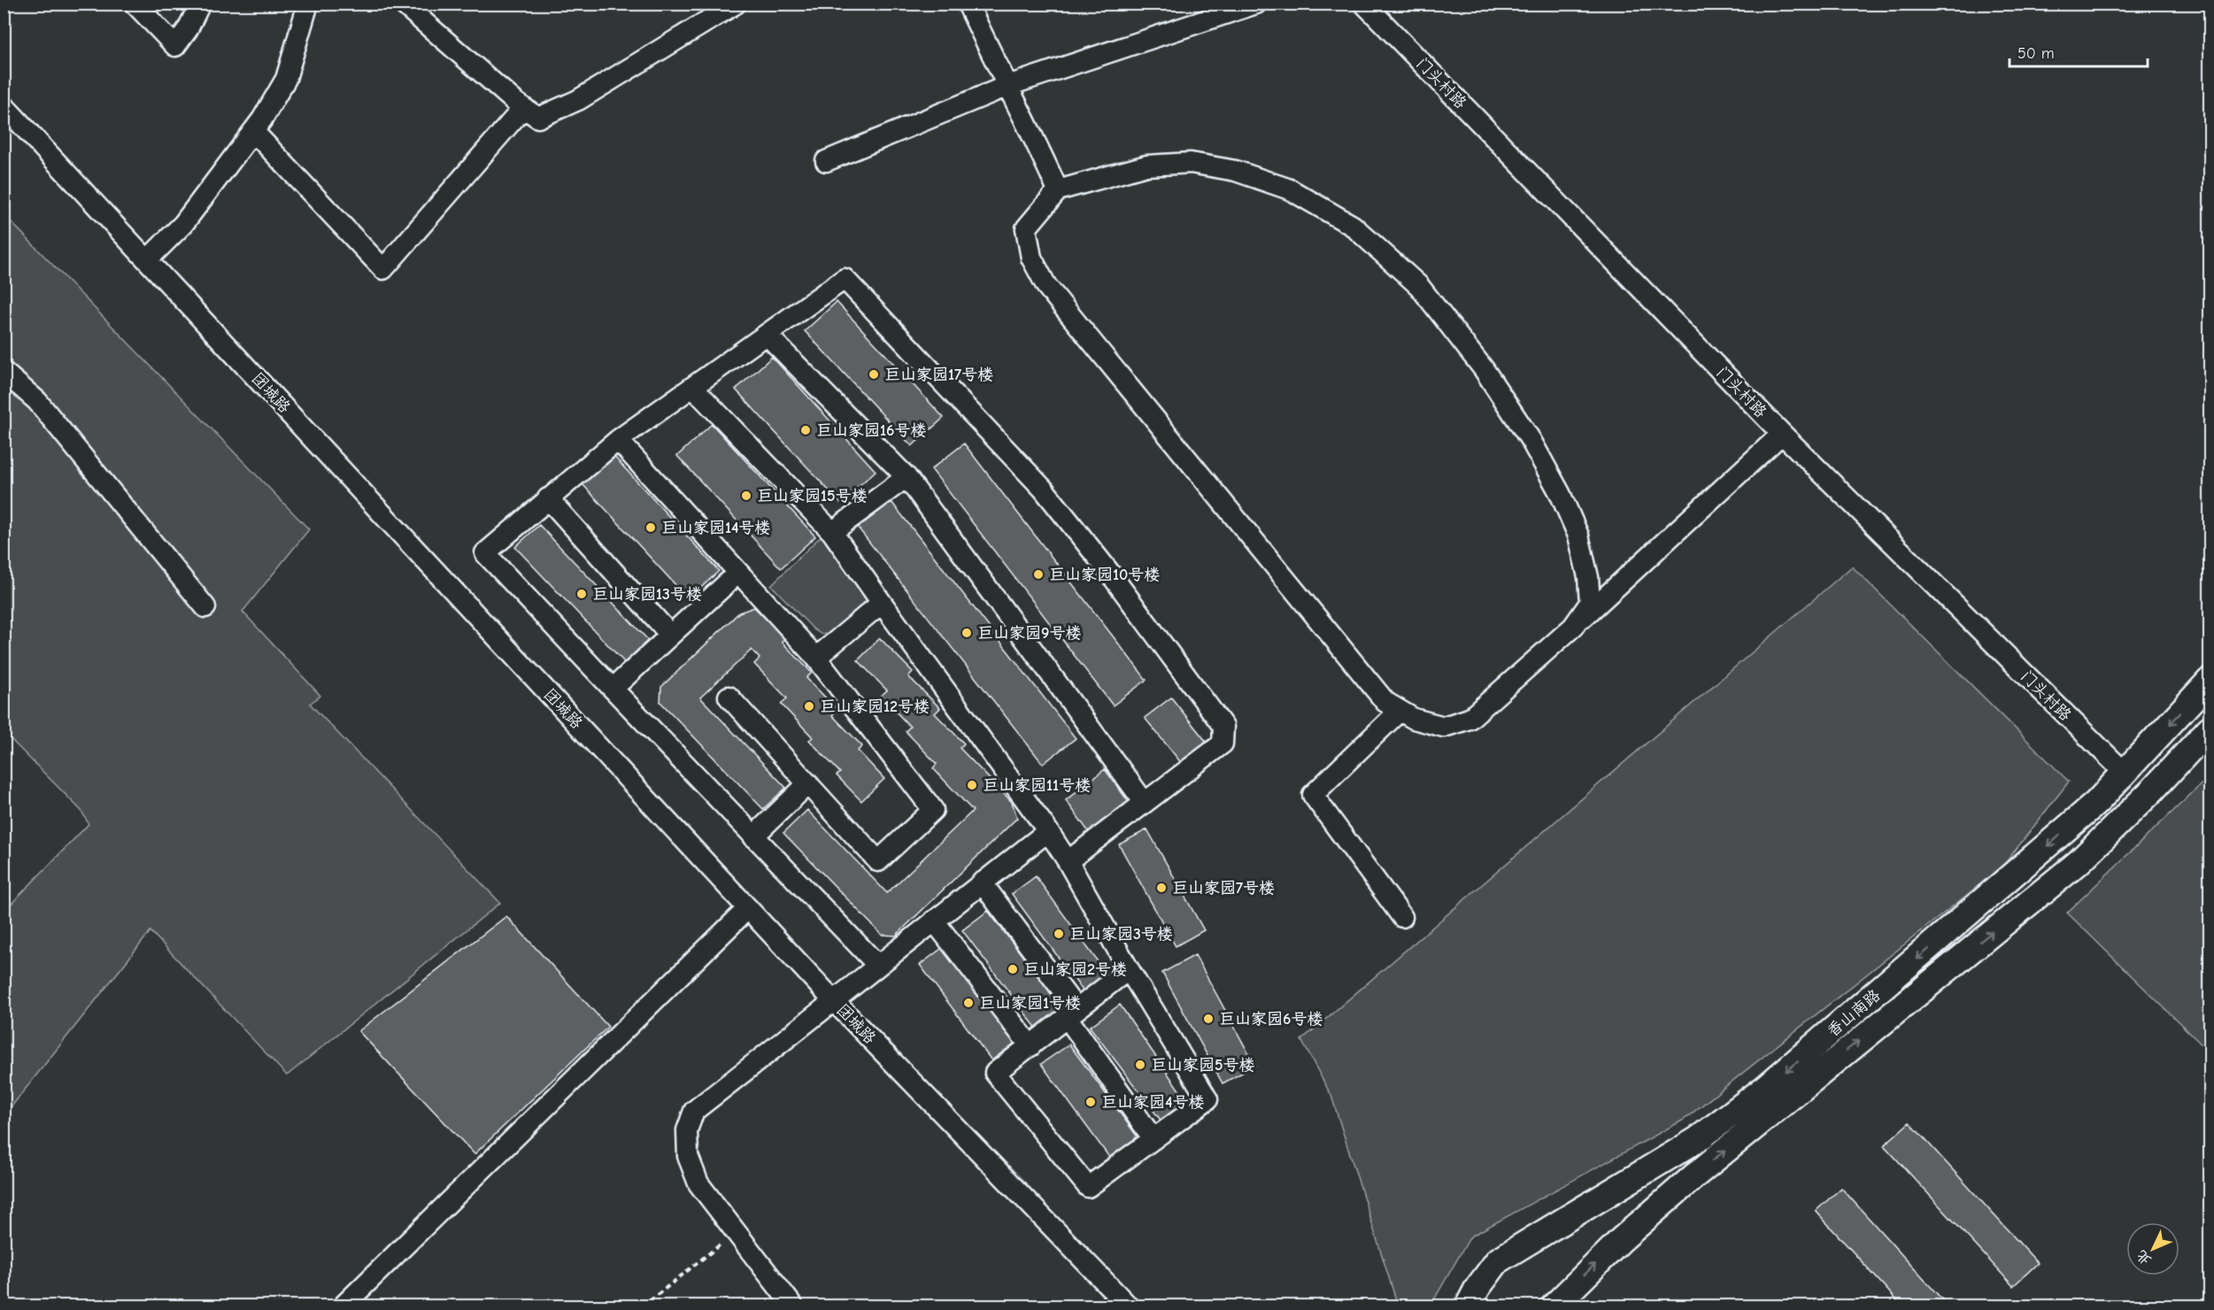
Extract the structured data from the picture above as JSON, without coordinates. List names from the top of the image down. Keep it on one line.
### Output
{"streets":{"main road":["香山南路"],"street":["门头村路","团城路"]},"crossings":[["门头村路","香山南路"]],"places":["巨山家园17号楼","巨山家园16号楼","巨山家园15号楼","巨山家园14号楼","巨山家园10号楼","巨山家园13号楼","巨山家园9号楼","巨山家园12号楼","巨山家园11号楼","巨山家园7号楼","巨山家园3号楼","巨山家园2号楼","巨山家园1号楼","巨山家园6号楼","巨山家园5号楼","巨山家园4号楼"],"scale_bar":"50 m","north":"bottom left"}
